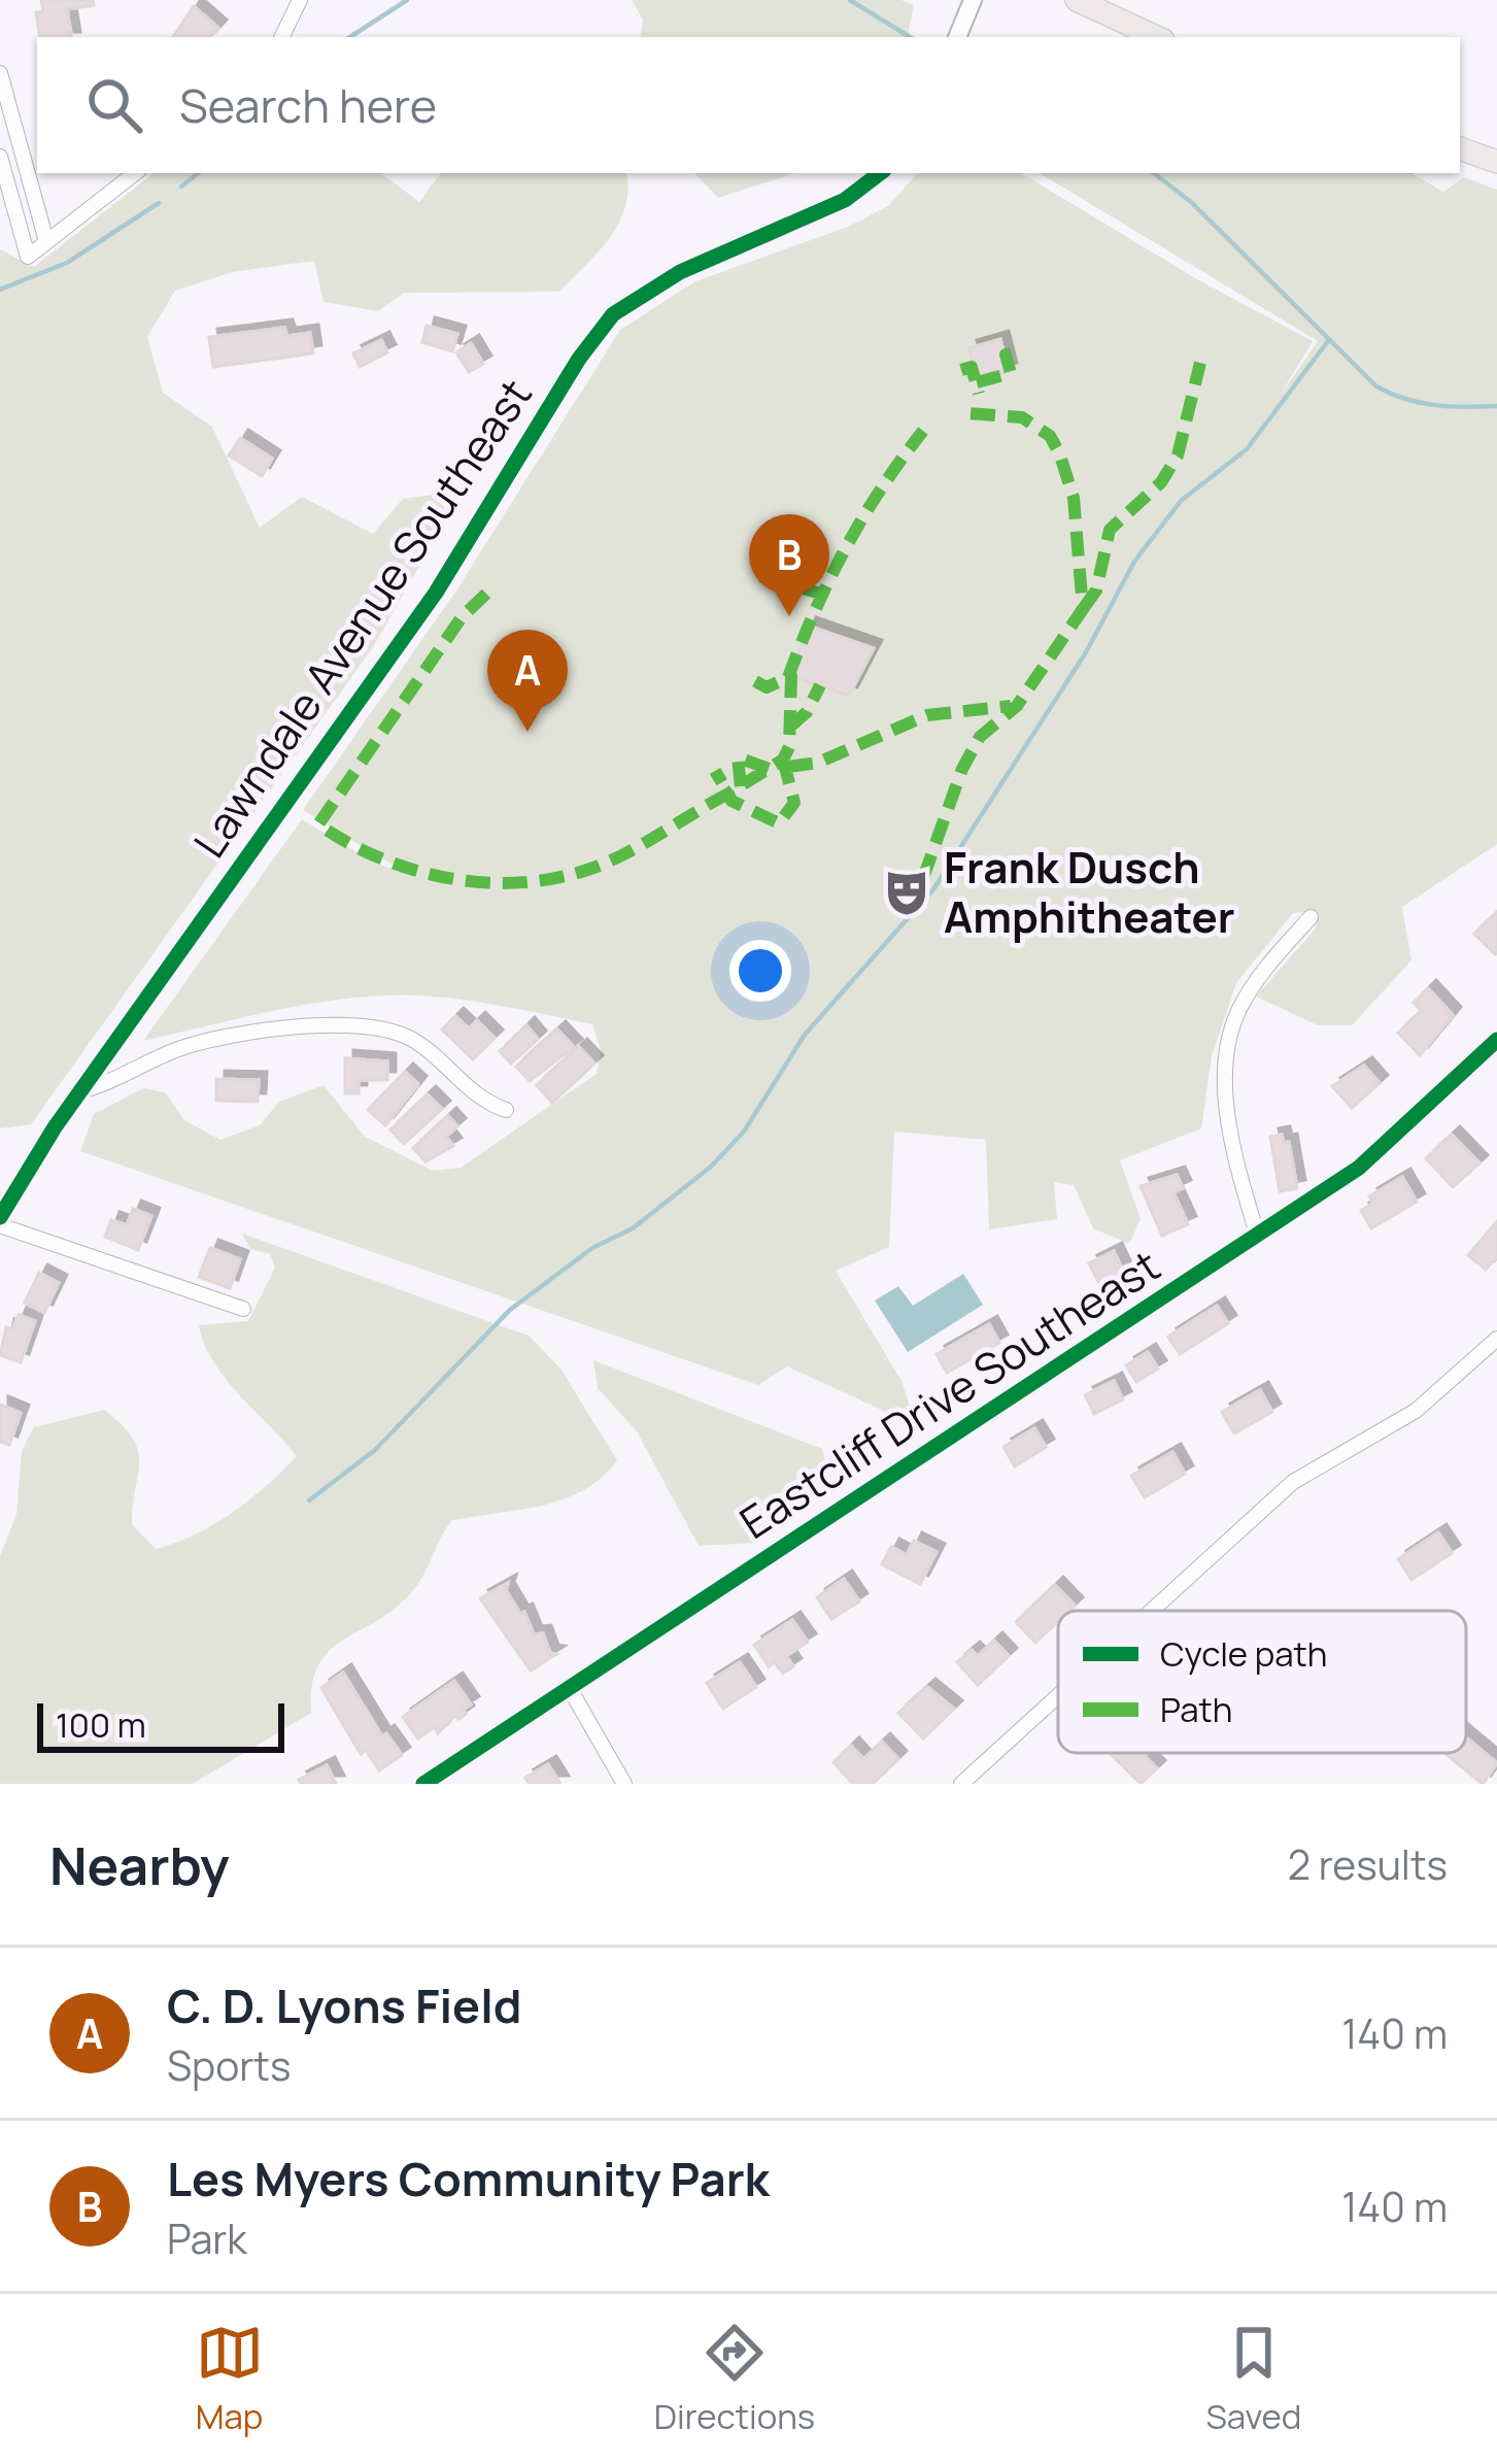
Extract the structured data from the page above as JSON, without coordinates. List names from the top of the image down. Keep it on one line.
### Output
{"streets":{"street":["Lawndale Avenue Southeast","Eastcliff Drive Southeast"]},"places":{"theatre":["Frank Dusch Amphitheater"]},"legend":["Cycle path","Path"],"scale_bar":"100 m","page":{"search":"Search here","pins":["B","A"],"scale":"100 m","heading":["Nearby","2 results"],"list":[{"mark":"A","name":"C. D. Lyons Field","note":"Sports","value":"140 m"},{"mark":"B","name":"Les Myers Community Park","note":"Park","value":"140 m"}],"nav":["Map","Directions","Saved"]}}
